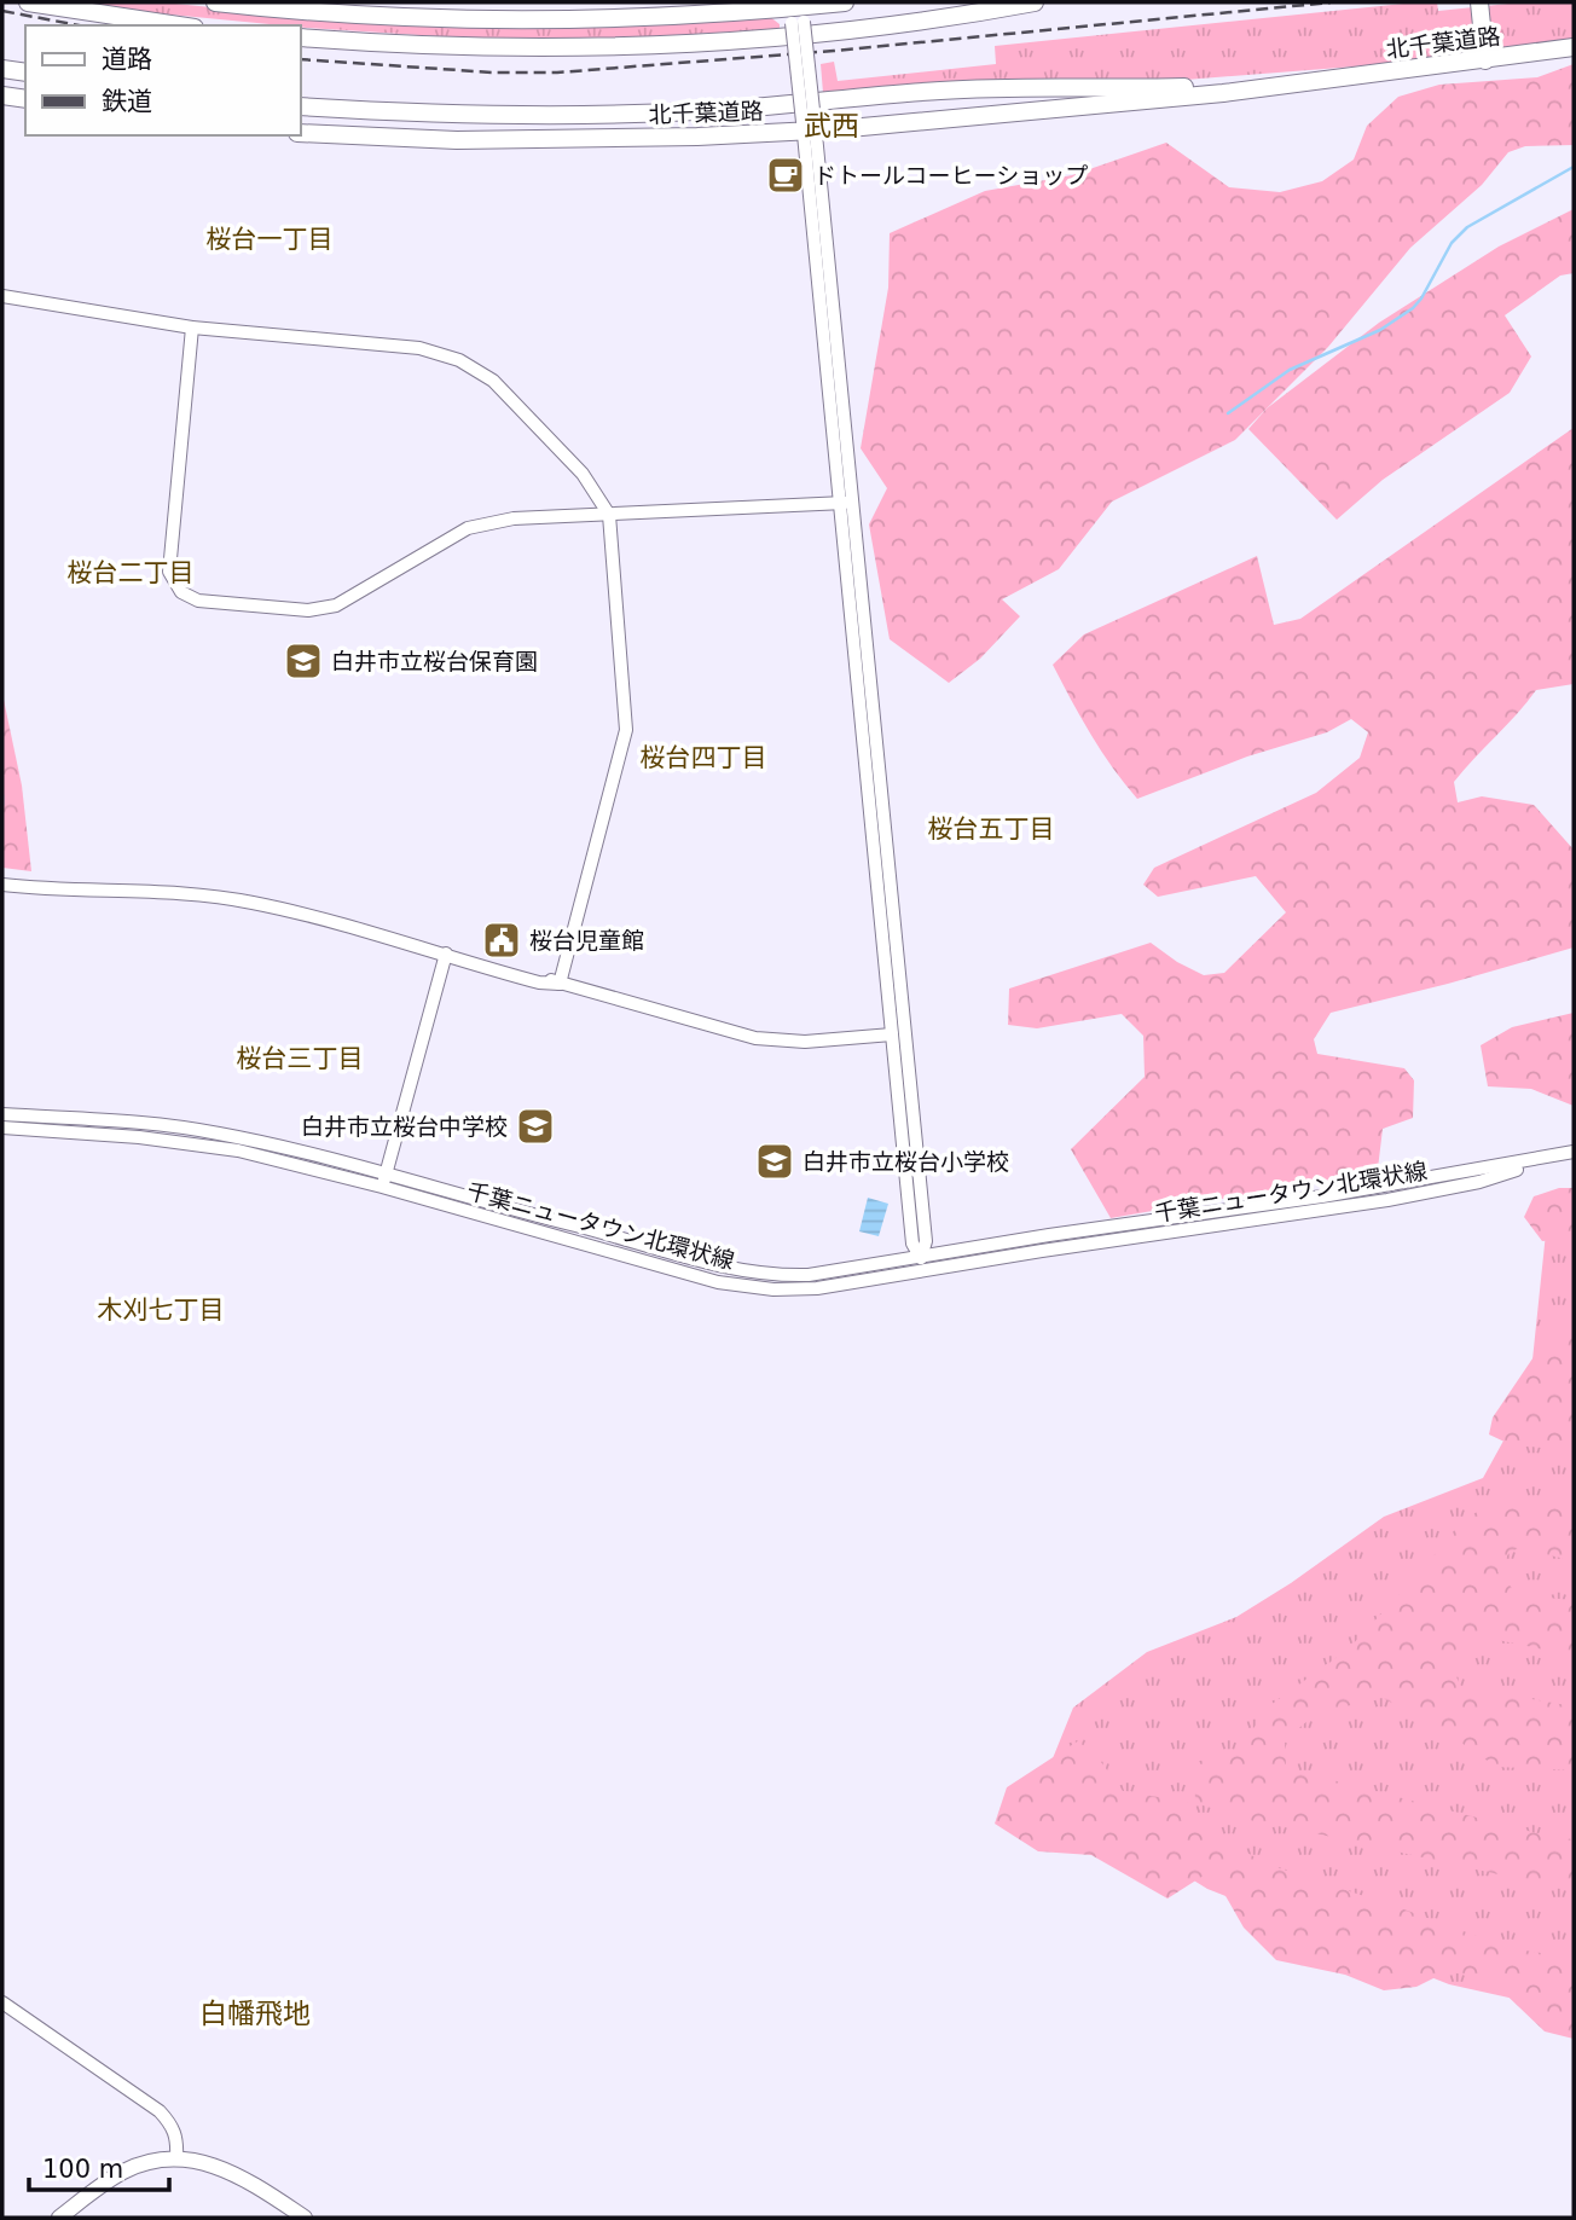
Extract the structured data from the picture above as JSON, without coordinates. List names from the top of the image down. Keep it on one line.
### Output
{"streets":{"highway":["北千葉道路"],"street":["千葉ニュータウン北環状線"]},"districts":["武西","桜台一丁目","桜台二丁目","桜台四丁目","桜台五丁目","桜台三丁目","木刈七丁目","白幡飛地"],"places":{"cafe":["ドトールコーヒーショップ"],"school or university":["白井市立桜台保育園","白井市立桜台中学校","白井市立桜台小学校"],"public building":["桜台児童館"]},"legend":["道路","鉄道"],"scale_bar":"100 m"}
